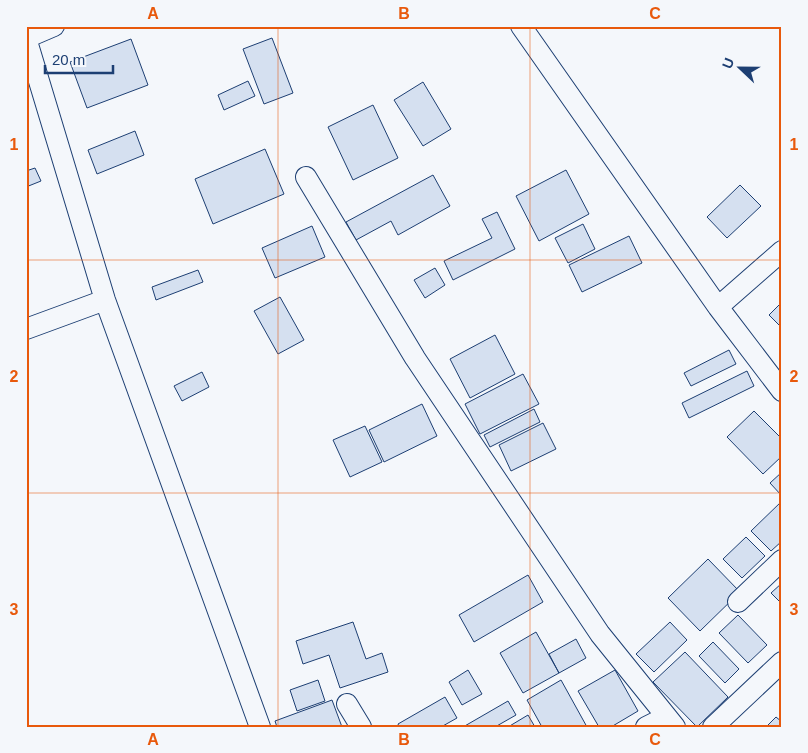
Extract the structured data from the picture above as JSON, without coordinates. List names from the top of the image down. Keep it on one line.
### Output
{"scale_bar":"20 m","north":"left","grid":{"columns":["A","B","C"],"rows":["1","2","3"]}}
